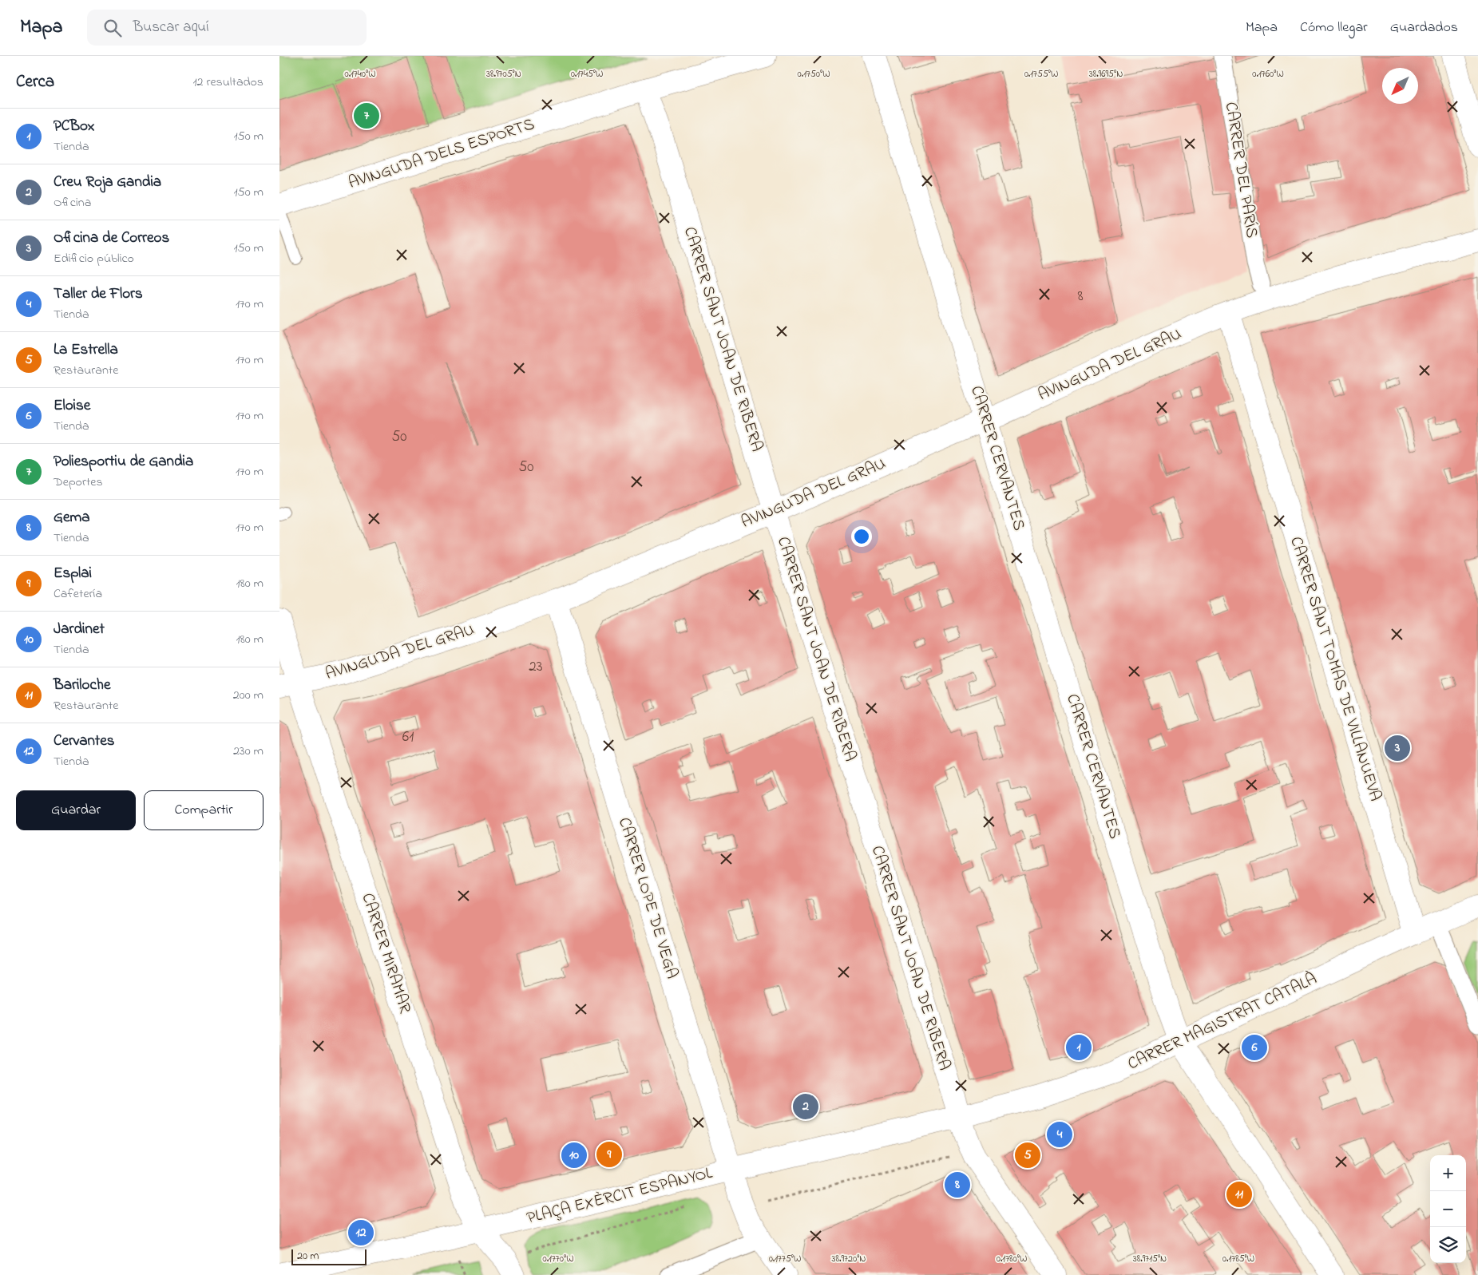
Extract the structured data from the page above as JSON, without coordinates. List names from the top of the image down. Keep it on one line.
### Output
{"streets":{"street":["AVINGUDA DELS ESPORTS","CARRER DEL PARÍS","CARRER SANT JOAN DE RIBERA","AVINGUDA DEL GRAU","CARRER CERVANTES","CARRER SANT TOMAS DE VILLANUEVA","CARRER LOPE DE VEGA","CARRER MIRAMAR","CARRER MAGISTRAT CATALÀ","PLAÇA EXÈRCIT ESPANYOL"]},"crossings":[["AVINGUDA DELS ESPORTS","CARRER SANT JOAN DE RIBERA"],["CARRER SANT JOAN DE RIBERA","AVINGUDA DEL GRAU"],["CARRER SANT JOAN DE RIBERA","CARRER MAGISTRAT CATALÀ"],["CARRER SANT JOAN DE RIBERA","PLAÇA EXÈRCIT ESPANYOL"],["AVINGUDA DEL GRAU","CARRER CERVANTES"],["AVINGUDA DEL GRAU","CARRER SANT TOMAS DE VILLANUEVA"],["AVINGUDA DEL GRAU","CARRER LOPE DE VEGA"],["AVINGUDA DEL GRAU","CARRER MIRAMAR"],["CARRER CERVANTES","CARRER MAGISTRAT CATALÀ"],["CARRER SANT TOMAS DE VILLANUEVA","CARRER MAGISTRAT CATALÀ"],["CARRER LOPE DE VEGA","PLAÇA EXÈRCIT ESPANYOL"],["CARRER MIRAMAR","PLAÇA EXÈRCIT ESPANYOL"],["CARRER MAGISTRAT CATALÀ","PLAÇA EXÈRCIT ESPANYOL"]],"house_numbers":["8","50","50","23","61"],"scale_bar":"20 m","north":"bottom left","page":{"header":"Mapa","search":"Buscar aquí","nav":["Mapa","Cómo llegar","Guardados"],"heading":["Cerca","12 resultados"],"pins":["7","3","1","6","2","4","9","5","10","8","11","12"],"list":[{"mark":"1","name":"PCBox","note":"Tienda","value":"150 m"},{"mark":"2","name":"Creu Roja Gandia","note":"Oficina","value":"150 m"},{"mark":"3","name":"Oficina de Correos","note":"Edificio público","value":"150 m"},{"mark":"4","name":"Taller de Flors","note":"Tienda","value":"170 m"},{"mark":"5","name":"La Estrella","note":"Restaurante","value":"170 m"},{"mark":"6","name":"Eloise","note":"Tienda","value":"170 m"},{"mark":"7","name":"Poliesportiu de Gandia","note":"Deportes","value":"170 m"},{"mark":"8","name":"Gema","note":"Tienda","value":"170 m"},{"mark":"9","name":"Esplai","note":"Cafetería","value":"180 m"},{"mark":"10","name":"Jardinet","note":"Tienda","value":"180 m"},{"mark":"11","name":"Bariloche","note":"Restaurante","value":"200 m"},{"mark":"12","name":"Cervantes","note":"Tienda","value":"230 m"}],"buttons":["Guardar","Compartir"],"map_buttons":["+","−"],"scale":"20 m"},"coordinates":["38.9705°N","38.9695°N","0.1750°W","0.1755°W","0.1740°W","0.1745°W","0.1760°W","0.1770°W","0.1775°W","0.1780°W","0.1785°W","38.9720°N","38.9715°N"]}
